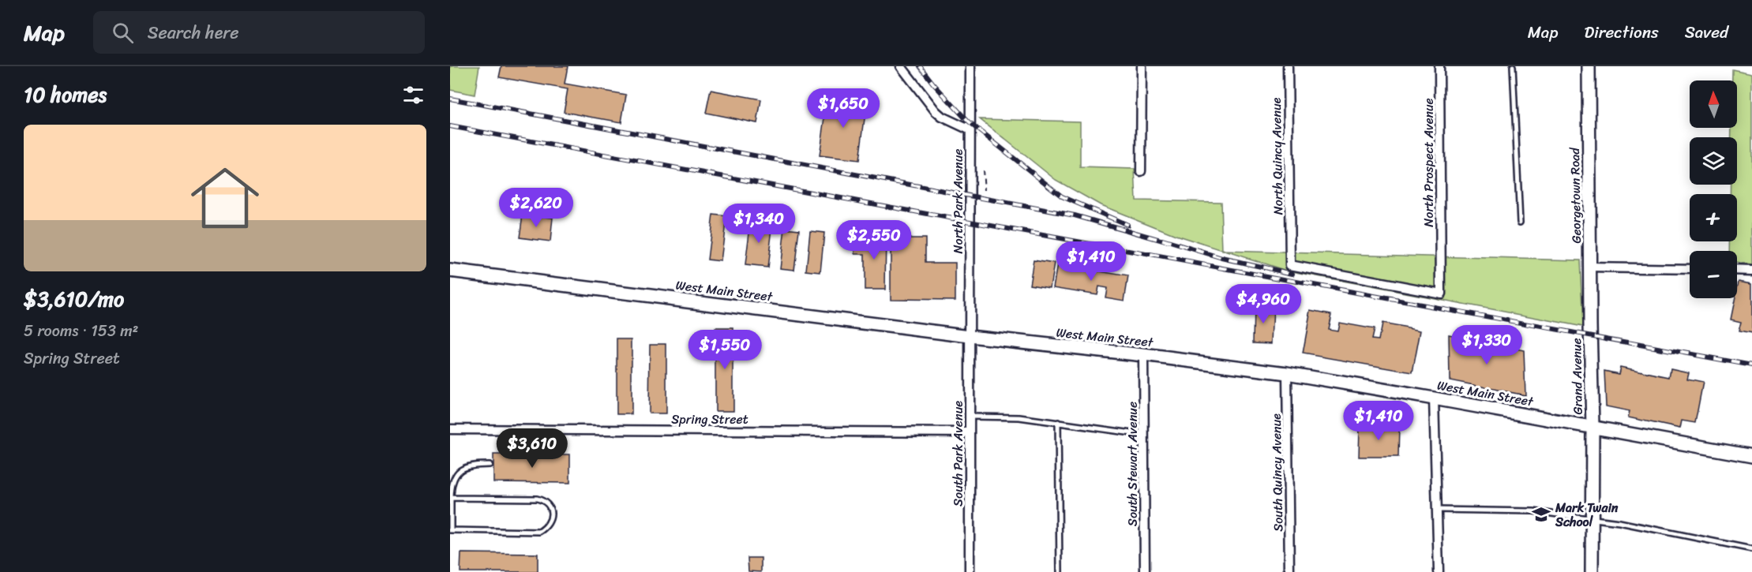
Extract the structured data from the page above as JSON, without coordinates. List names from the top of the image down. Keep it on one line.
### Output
{"streets":{"main road":["Georgetown Road","West Main Street","Grand Avenue"],"street":["North Quincy Avenue","North Prospect Avenue","North Park Avenue","Spring Street","South Park Avenue","South Stewart Avenue","South Quincy Avenue"]},"crossings":[["North Quincy Avenue","North Prospect Avenue"],["Georgetown Road","Grand Avenue"],["North Park Avenue","West Main Street"],["North Park Avenue","South Park Avenue"],["West Main Street","Grand Avenue"],["West Main Street","South Park Avenue"],["West Main Street","South Stewart Avenue"],["West Main Street","South Quincy Avenue"],["Spring Street","South Park Avenue"]],"places":{"school or university":["Mark Twain School"]},"north":"top","page":{"header":"Map","search":"Search here","nav":["Map","Directions","Saved"],"heading":"10 homes","map_buttons":["+","−"],"price":["$1,650","$2,620","$1,340","$2,550","$1,410","$4,960","$1,330","$1,550","$1,410","$3,610"],"list":[{"name":"$3,610/mo","note":"5 rooms · 153 m² · Spring Street"}]}}
